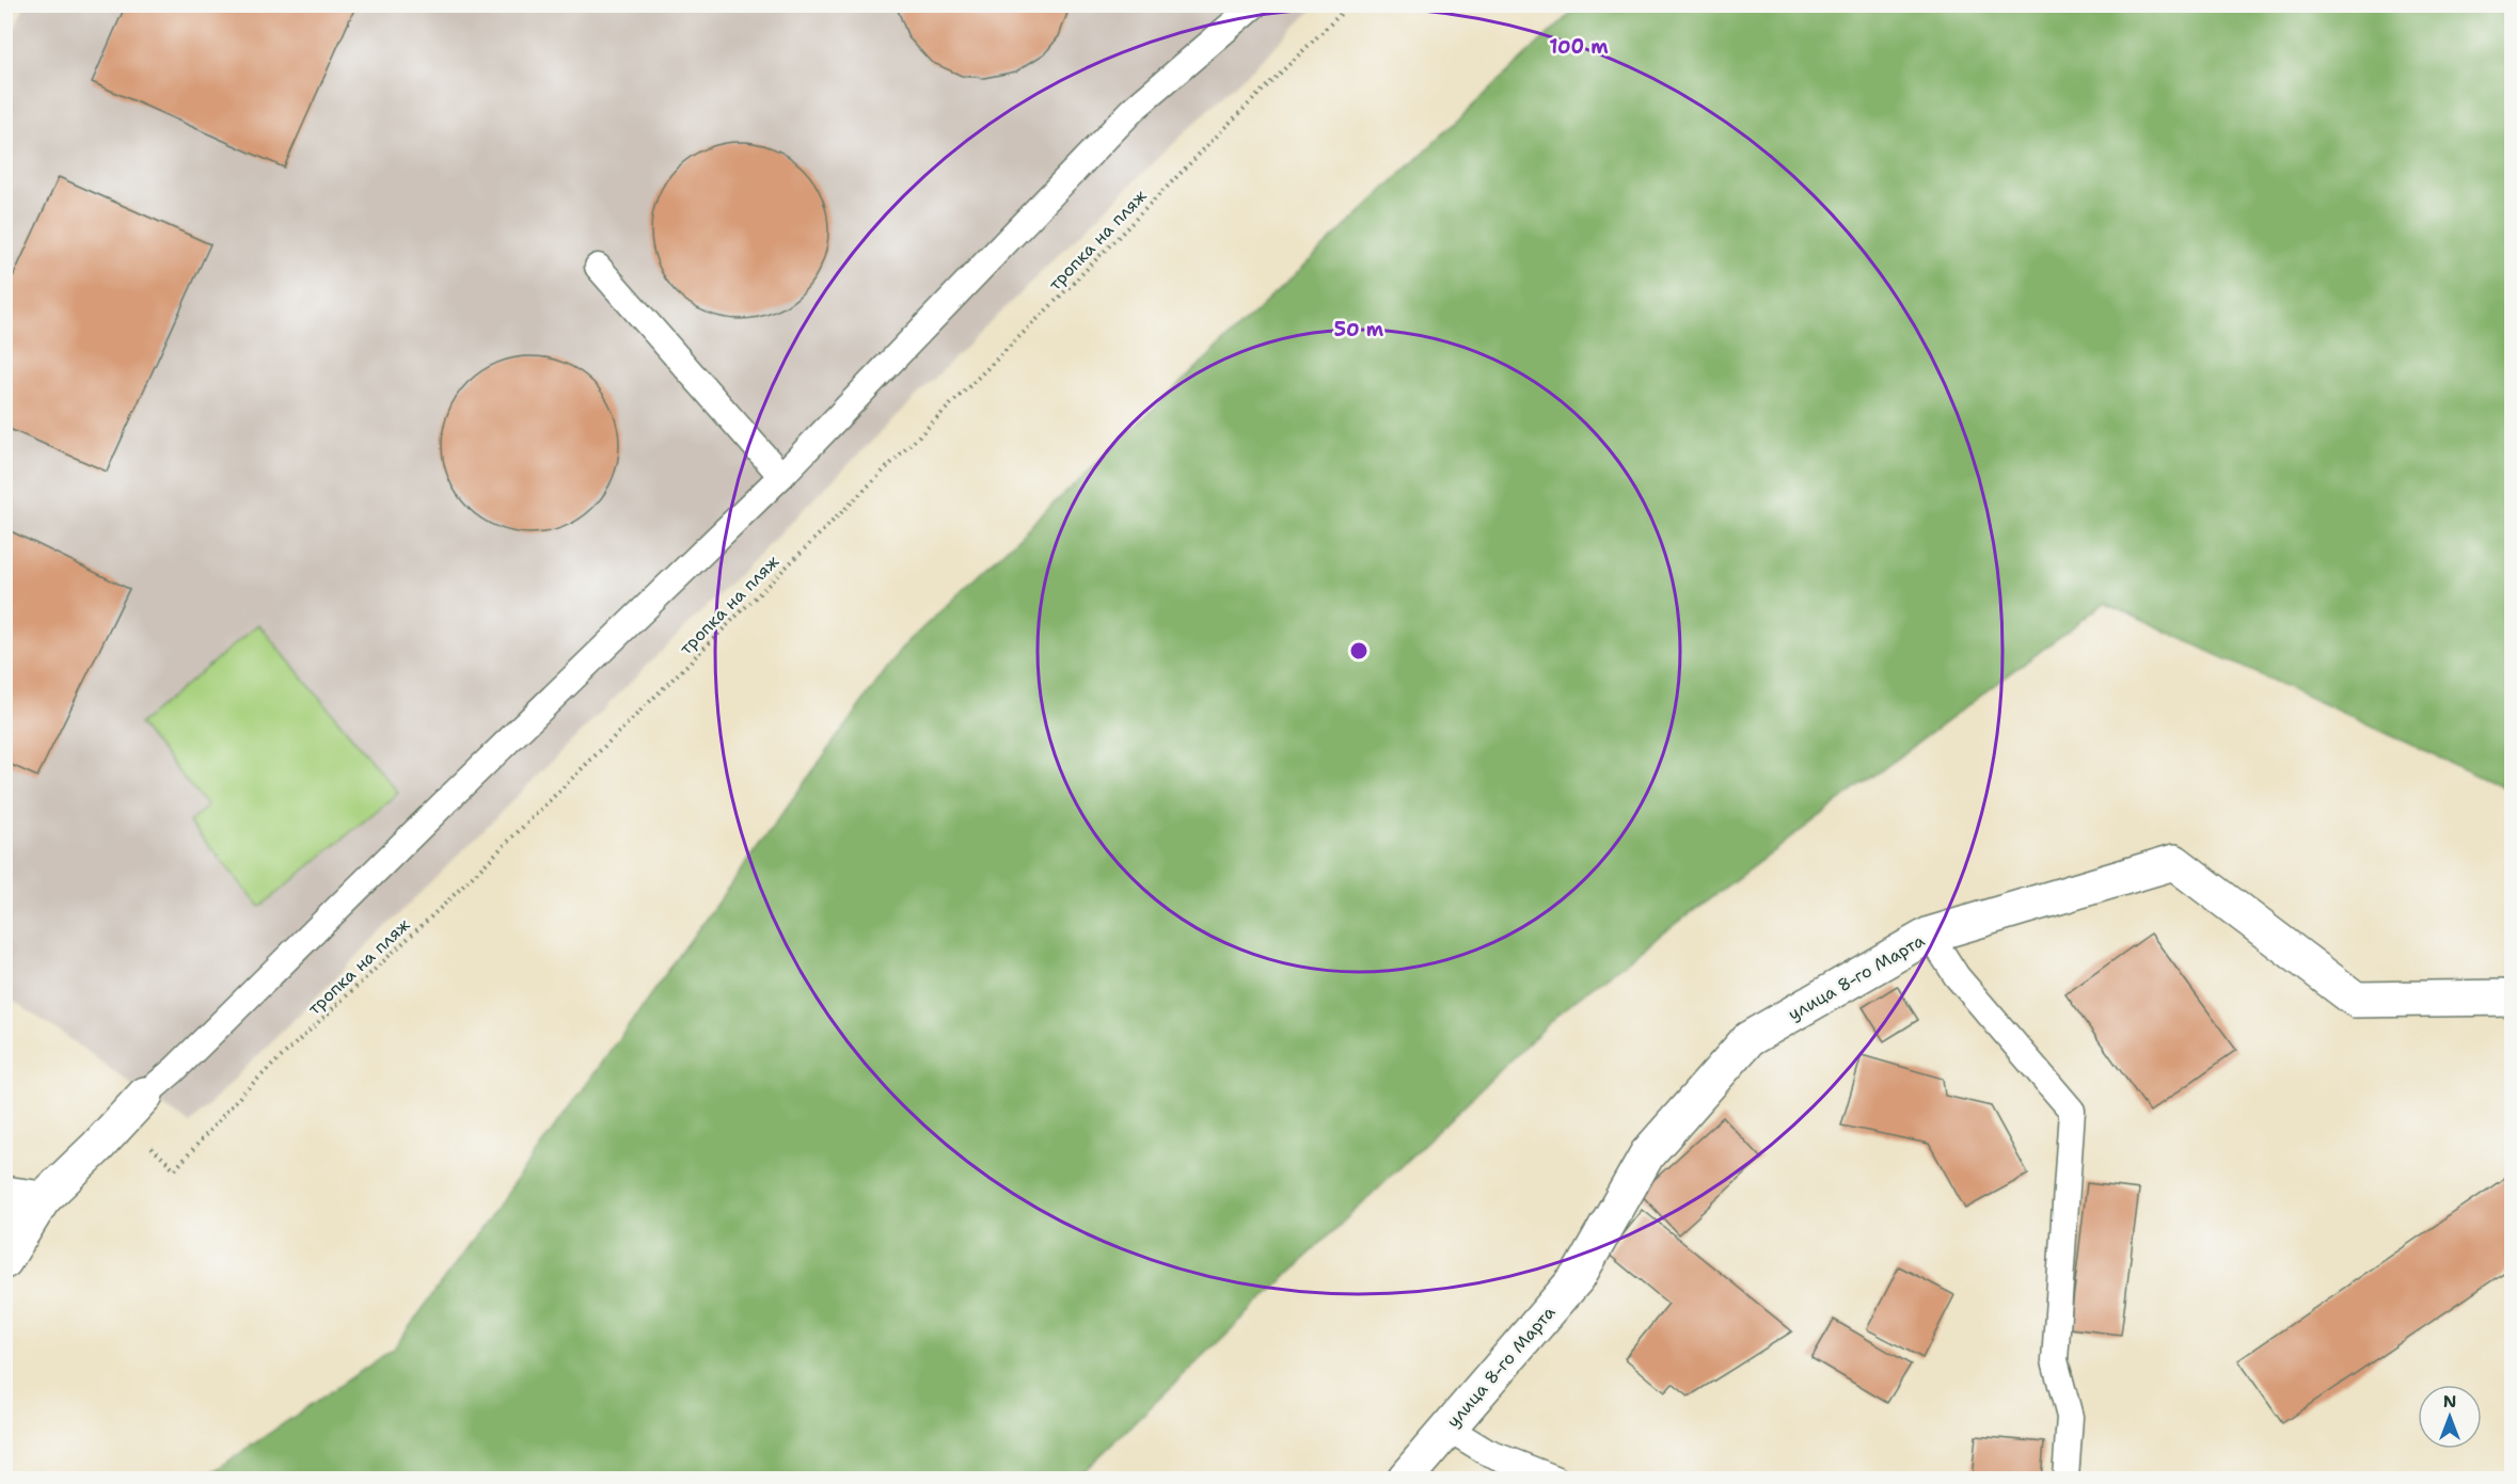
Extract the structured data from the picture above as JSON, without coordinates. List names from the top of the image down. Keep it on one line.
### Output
{"streets":{"street":["улица 8-го Марта"],"path":["тропка на пляж"]},"north":"top","rings":["100 m","50 m"]}
